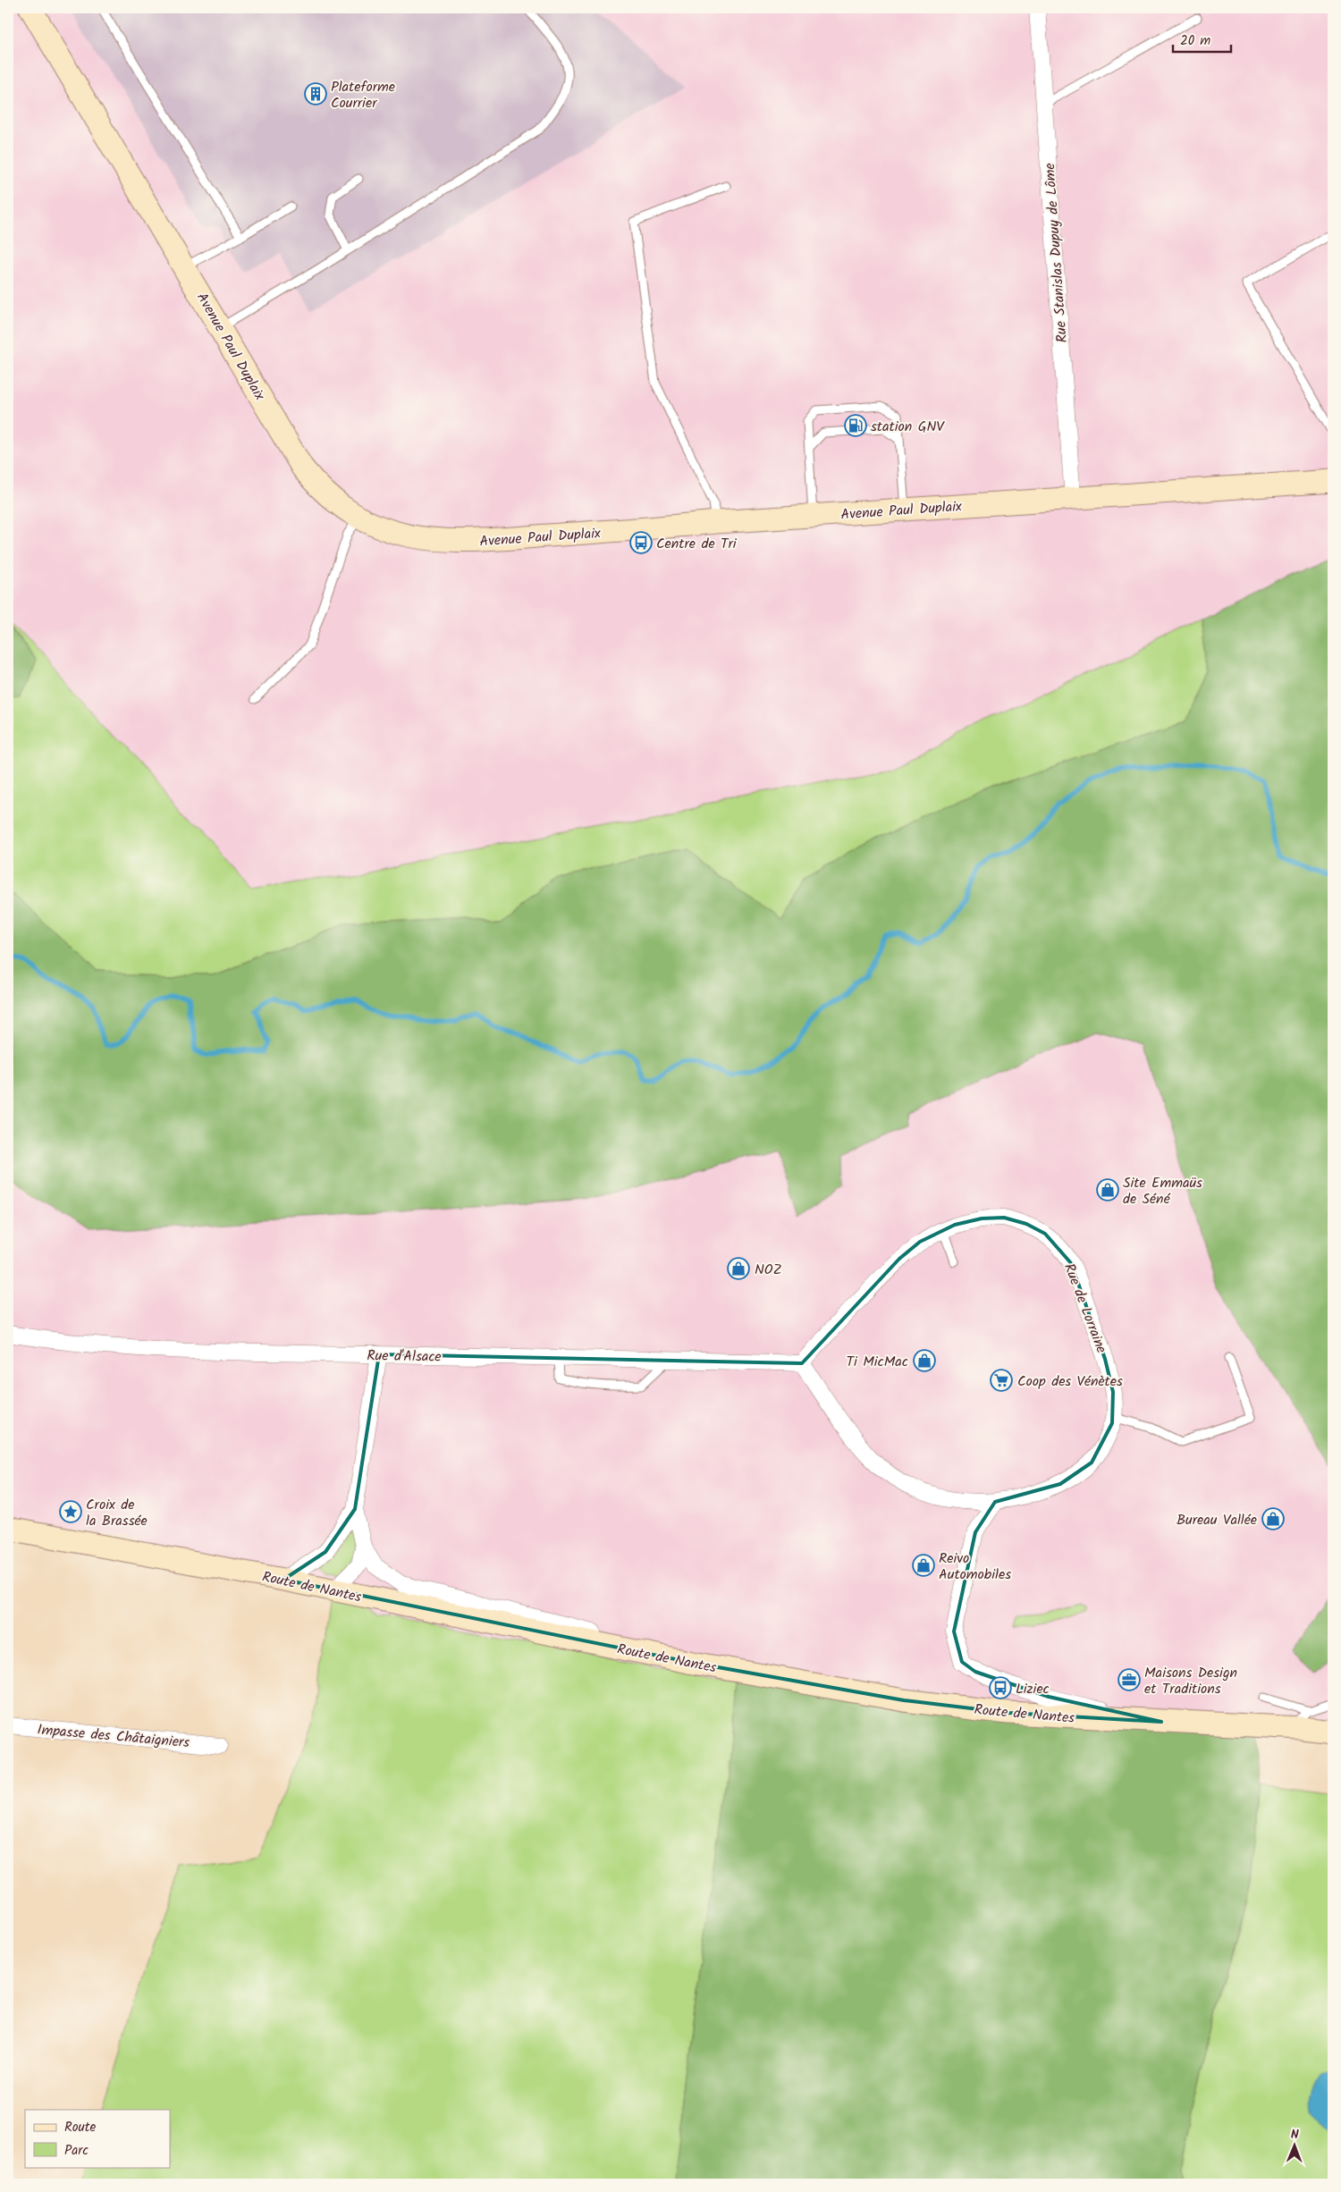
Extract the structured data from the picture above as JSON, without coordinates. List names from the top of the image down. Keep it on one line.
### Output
{"streets":{"main road":["Avenue Paul Duplaix","Route de Nantes"],"street":["Rue Stanislas Dupuy de Lôme","Rue de Lorraine","Rue d'Alsace","Impasse des Châtaigniers"]},"crossings":[["Rue Stanislas Dupuy de Lôme","Avenue Paul Duplaix"],["Rue de Lorraine","Rue d'Alsace"]],"places":{"building":["Plateforme Courrier"],"fuel station":["station GNV"],"bus stop":["Centre de Tri","Liziec"],"shop":["Site Emmaüs de Séné","NOZ","Ti MicMac","Bureau Vallée","Reivo Automobiles"],"supermarket":["Coop des Vénètes"],"place":["Croix de la Brassée"],"office":["Maisons Design et Traditions"]},"legend":["Route","Parc"],"scale_bar":"20 m","north":"top"}
